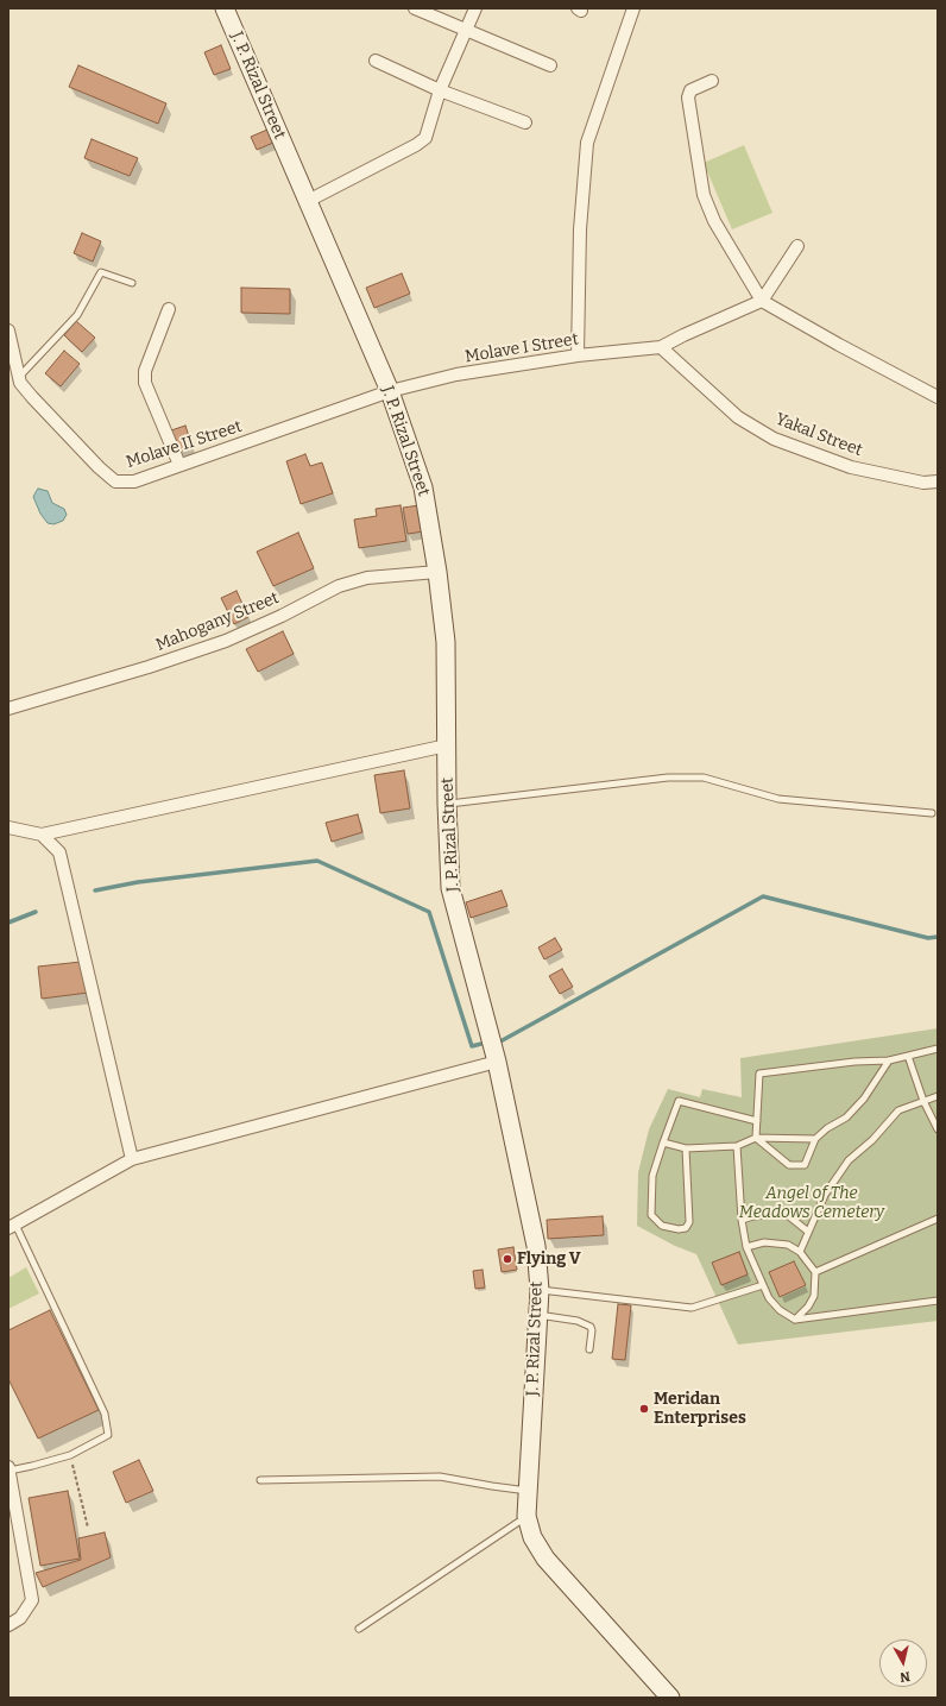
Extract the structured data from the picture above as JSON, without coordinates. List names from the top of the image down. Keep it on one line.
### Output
{"streets":{"main road":["J. P. Rizal Street"],"street":["Molave I Street","Yakal Street","Molave II Street","Mahogany Street"]},"crossings":[["J. P. Rizal Street","Molave I Street"],["J. P. Rizal Street","Molave II Street"],["J. P. Rizal Street","Mahogany Street"],["Molave I Street","Yakal Street"],["Molave I Street","Molave II Street"]],"parks":["Angel of The Meadows Cemetery"],"places":["Flying V","Meridan Enterprises"],"north":"bottom"}
